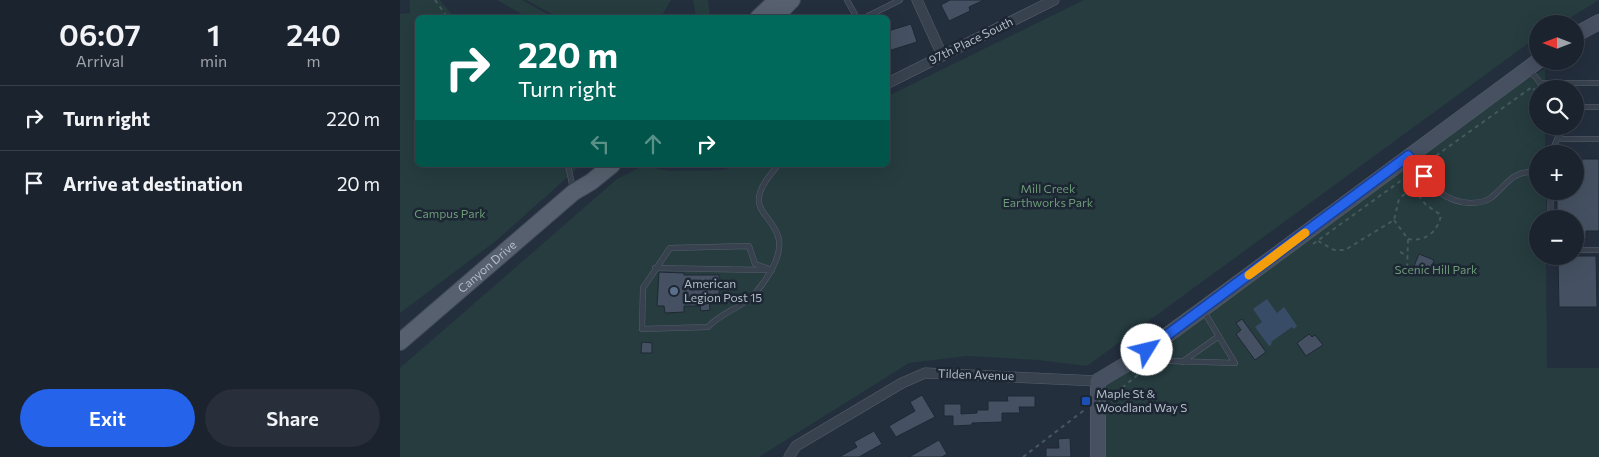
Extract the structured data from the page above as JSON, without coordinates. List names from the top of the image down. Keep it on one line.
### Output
{"streets":{"main road":["Canyon Drive"],"street":["97th Place South","Tilden Avenue"]},"parks":["Mill Creek Earthworks Park","Campus Park","Scenic Hill Park"],"places":{"other":["American Legion Post 15"],"transit":["Maple St & Woodland Way S"]},"north":"left","page":{"eta":["06:07","Arrival","1","min","240","m"],"map_buttons":["+","−"],"turn":["220 m","Turn right"],"list":[{"name":"Turn right","value":"220 m"},{"name":"Arrive at destination","value":"20 m"}],"buttons":["Exit","Share"]}}
